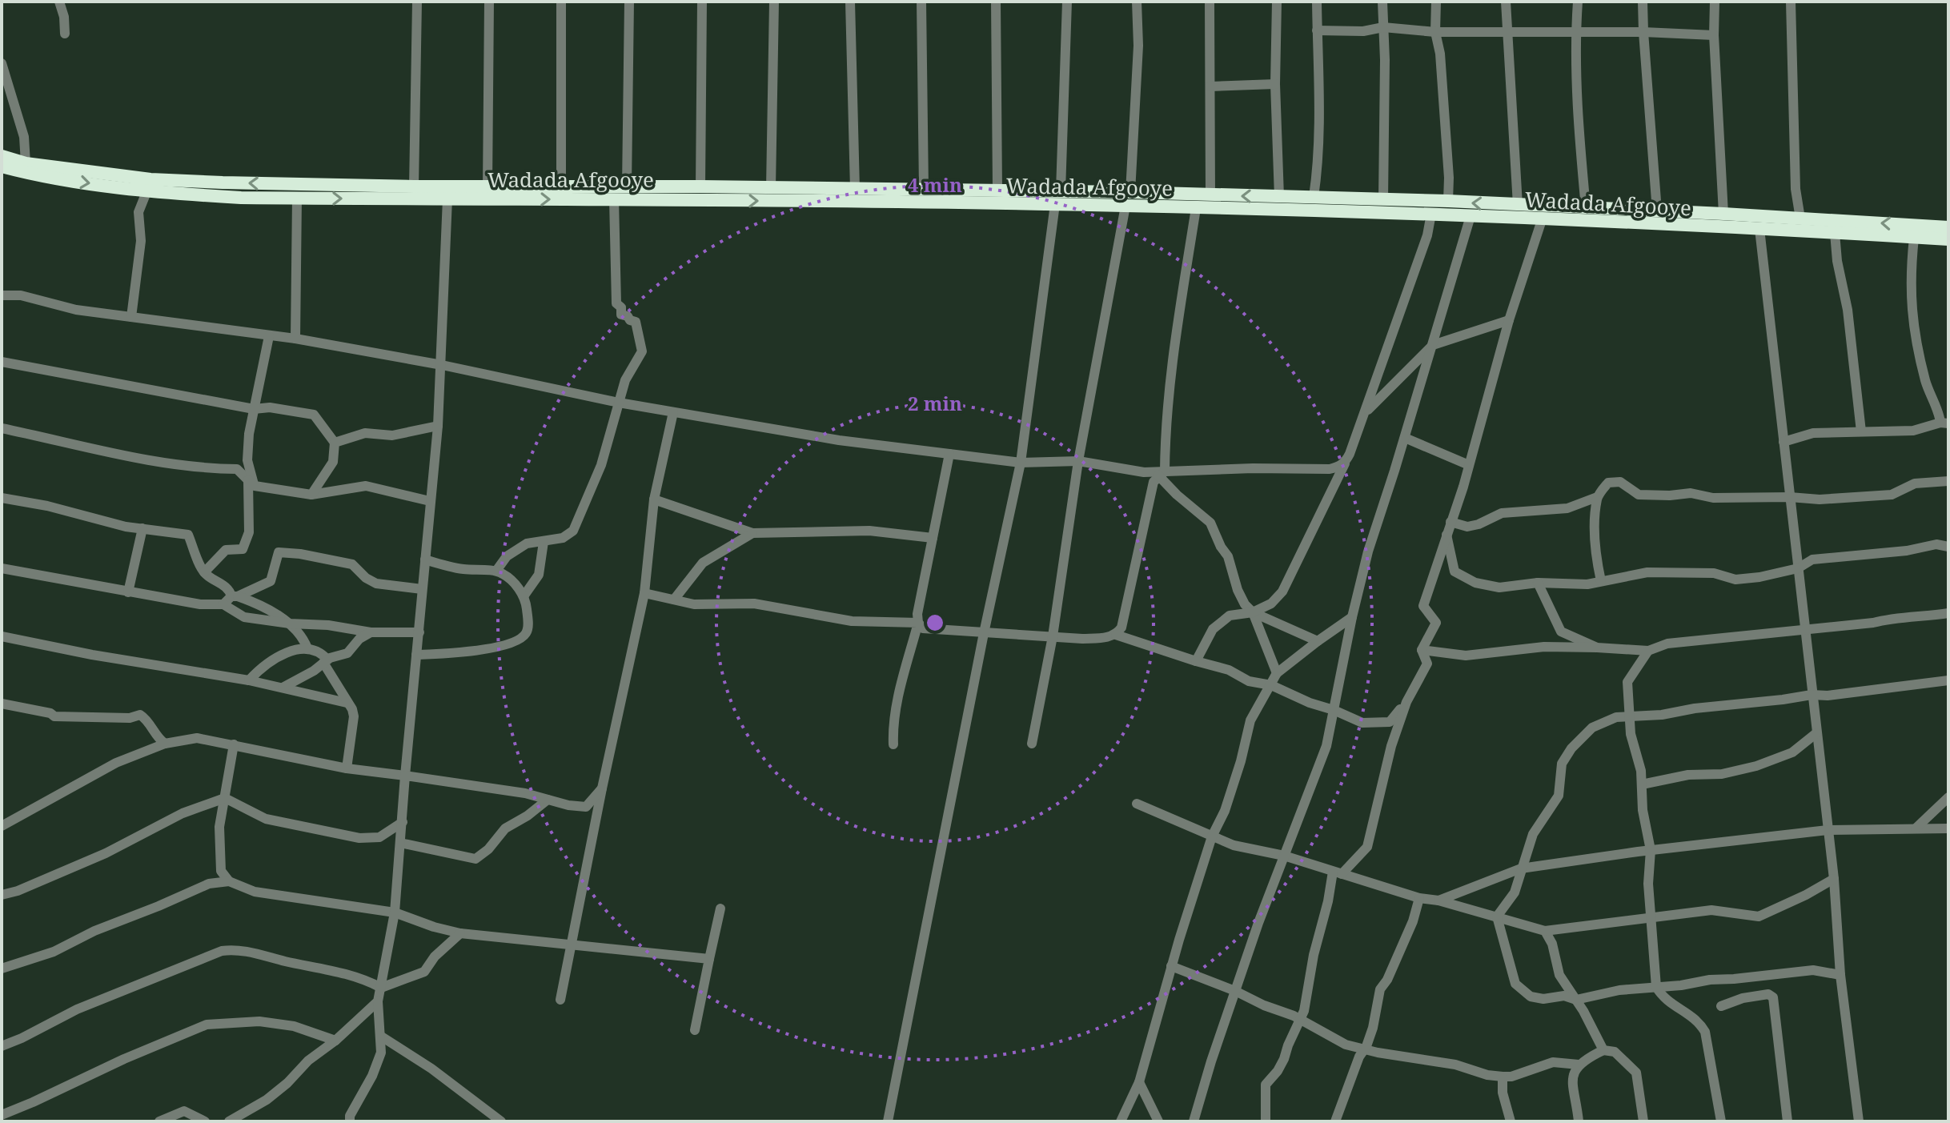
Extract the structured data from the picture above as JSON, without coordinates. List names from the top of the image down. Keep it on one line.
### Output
{"streets":{"highway":["Wadada Afgooye"]},"rings":["4 min","2 min"]}
